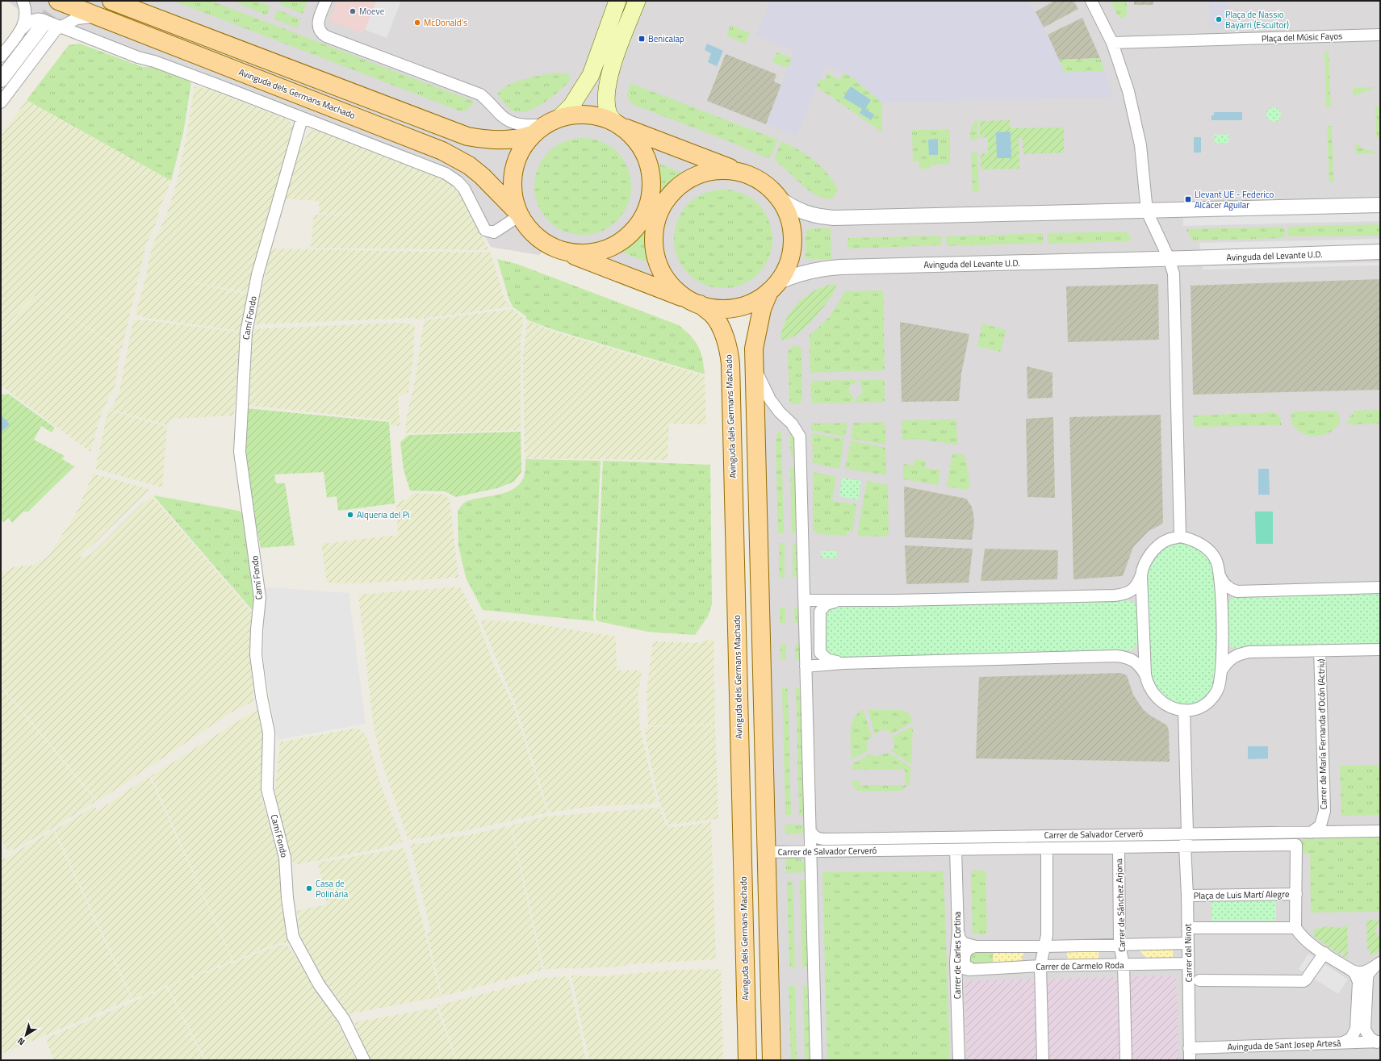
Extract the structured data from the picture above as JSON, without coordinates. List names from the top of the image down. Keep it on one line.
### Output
{"streets":{"main road":["Avinguda dels Germans Machado"],"street":["Plaça del Músic Fayos","Avinguda del Levante U.D.","Camí Fondo","Carrer de María Fernanda d'Ocón (Actriu)","Carrer de Salvador Cerveró","Plaça de Luis Martí Alegre","Carrer de Sánchez Arjona","Carrer del Ninot","Carrer de Carles Cortina","Carrer de Carmelo Roda","Avinguda de Sant Josep Artesà"]},"crossings":[["Carrer de María Fernanda d'Ocón (Actriu)","Carrer de Salvador Cerveró"],["Carrer de Salvador Cerveró","Plaça de Luis Martí Alegre"],["Carrer de Salvador Cerveró","Carrer de Sánchez Arjona"],["Carrer de Salvador Cerveró","Carrer del Ninot"],["Carrer de Salvador Cerveró","Carrer de Carles Cortina"],["Plaça de Luis Martí Alegre","Carrer del Ninot"],["Carrer de Sánchez Arjona","Carrer de Carmelo Roda"],["Carrer del Ninot","Carrer de Carmelo Roda"],["Carrer del Ninot","Avinguda de Sant Josep Artesà"],["Carrer de Carles Cortina","Carrer de Carmelo Roda"]],"places":{"other":["Moeve","Plaça de Nassio Bayarri (Escultor)","McDonald's","Alqueria del Pi","Casa de Polinària"],"transit":["Benicalap","Llevant UE - Federico Alcácer Aguilar"]},"north":"bottom left"}
